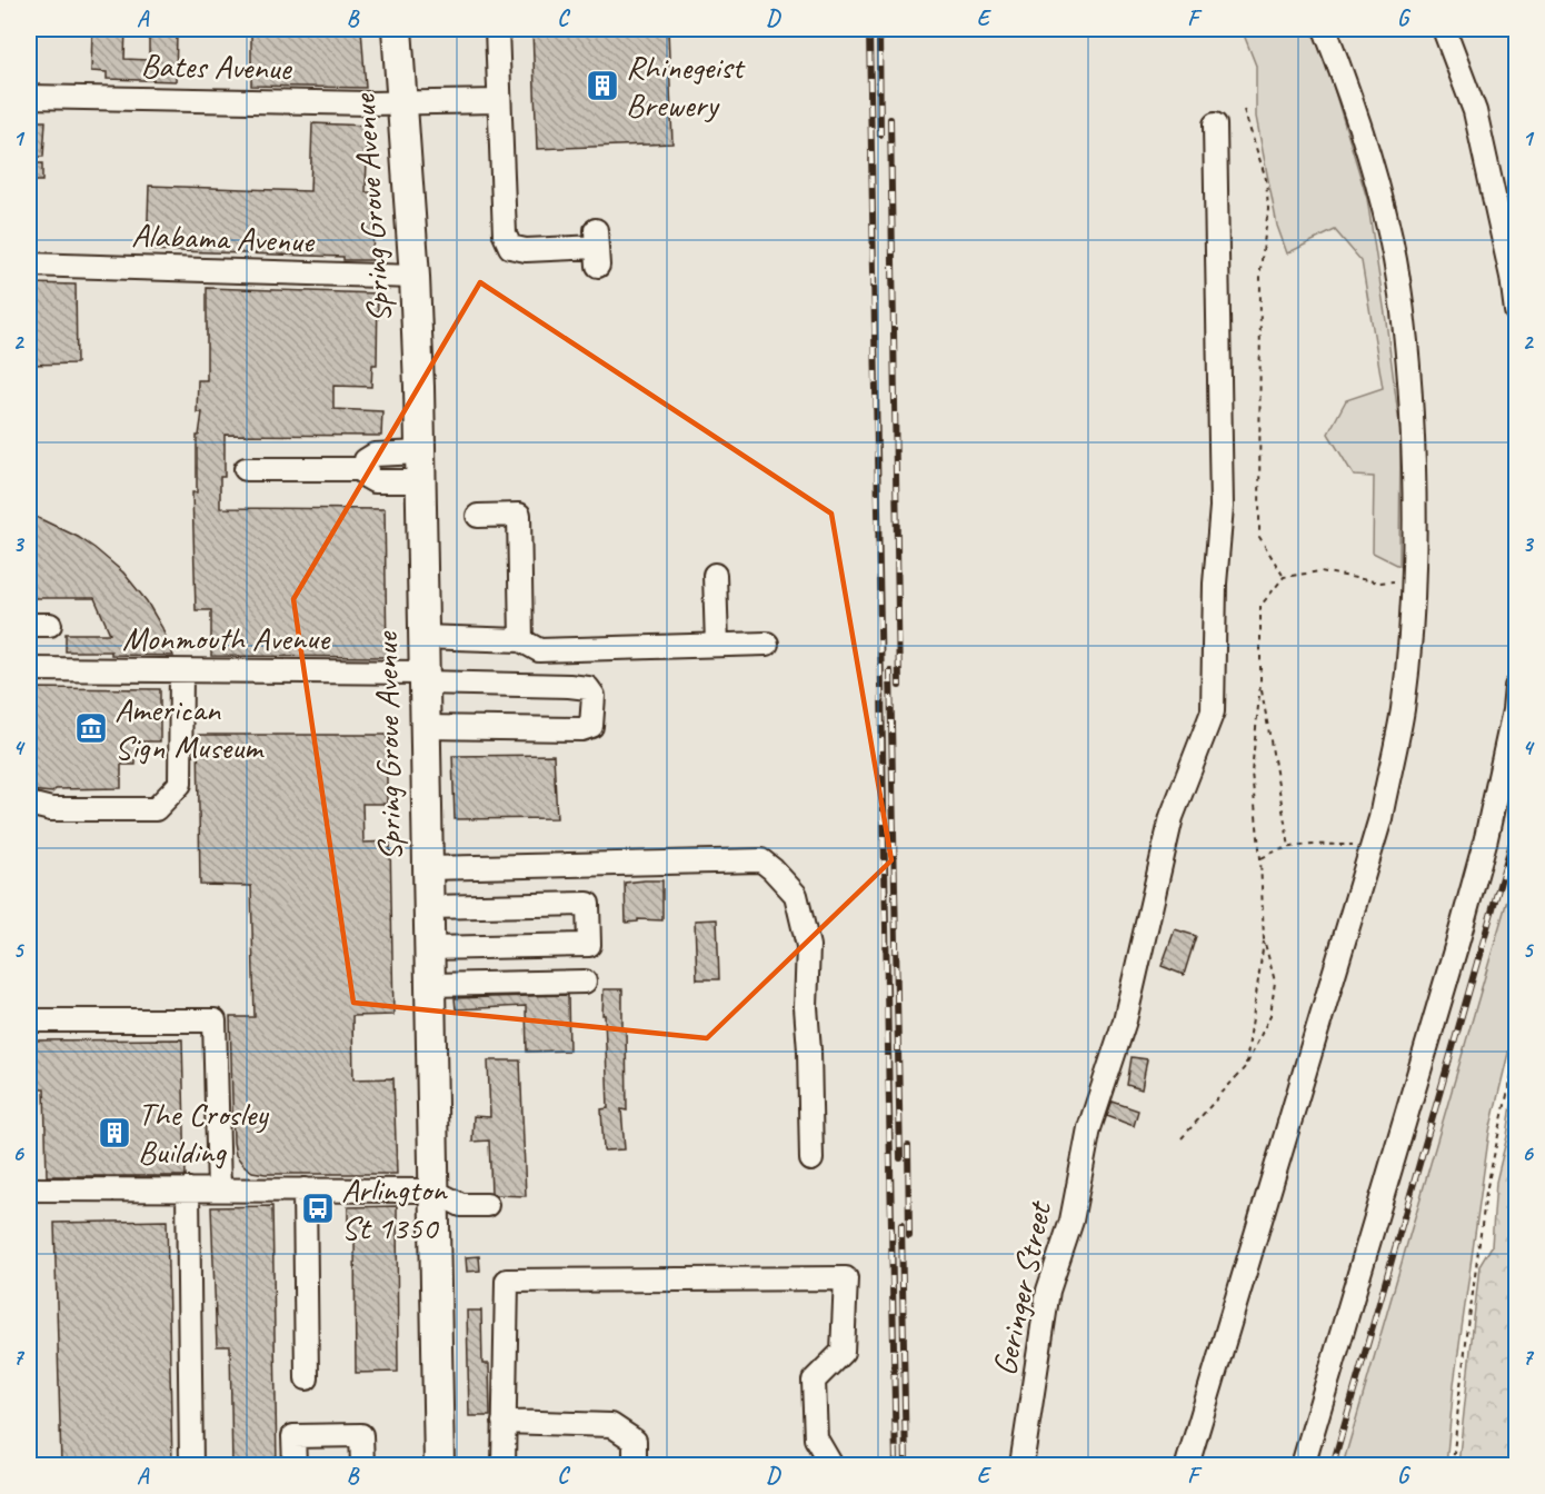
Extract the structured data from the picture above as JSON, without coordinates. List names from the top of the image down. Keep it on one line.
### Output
{"streets":{"main road":["Spring Grove Avenue"],"street":["Bates Avenue","Alabama Avenue","Monmouth Avenue","Geringer Street"]},"crossings":[["Bates Avenue","Spring Grove Avenue"],["Spring Grove Avenue","Alabama Avenue"],["Spring Grove Avenue","Monmouth Avenue"]],"places":{"building":["Rhinegeist Brewery","The Crosley Building"],"museum":["American Sign Museum"],"bus stop":["Arlington St 1350"]},"grid":{"columns":["A","B","C","D","E","F","G"],"rows":["1","2","3","4","5","6","7"]}}
